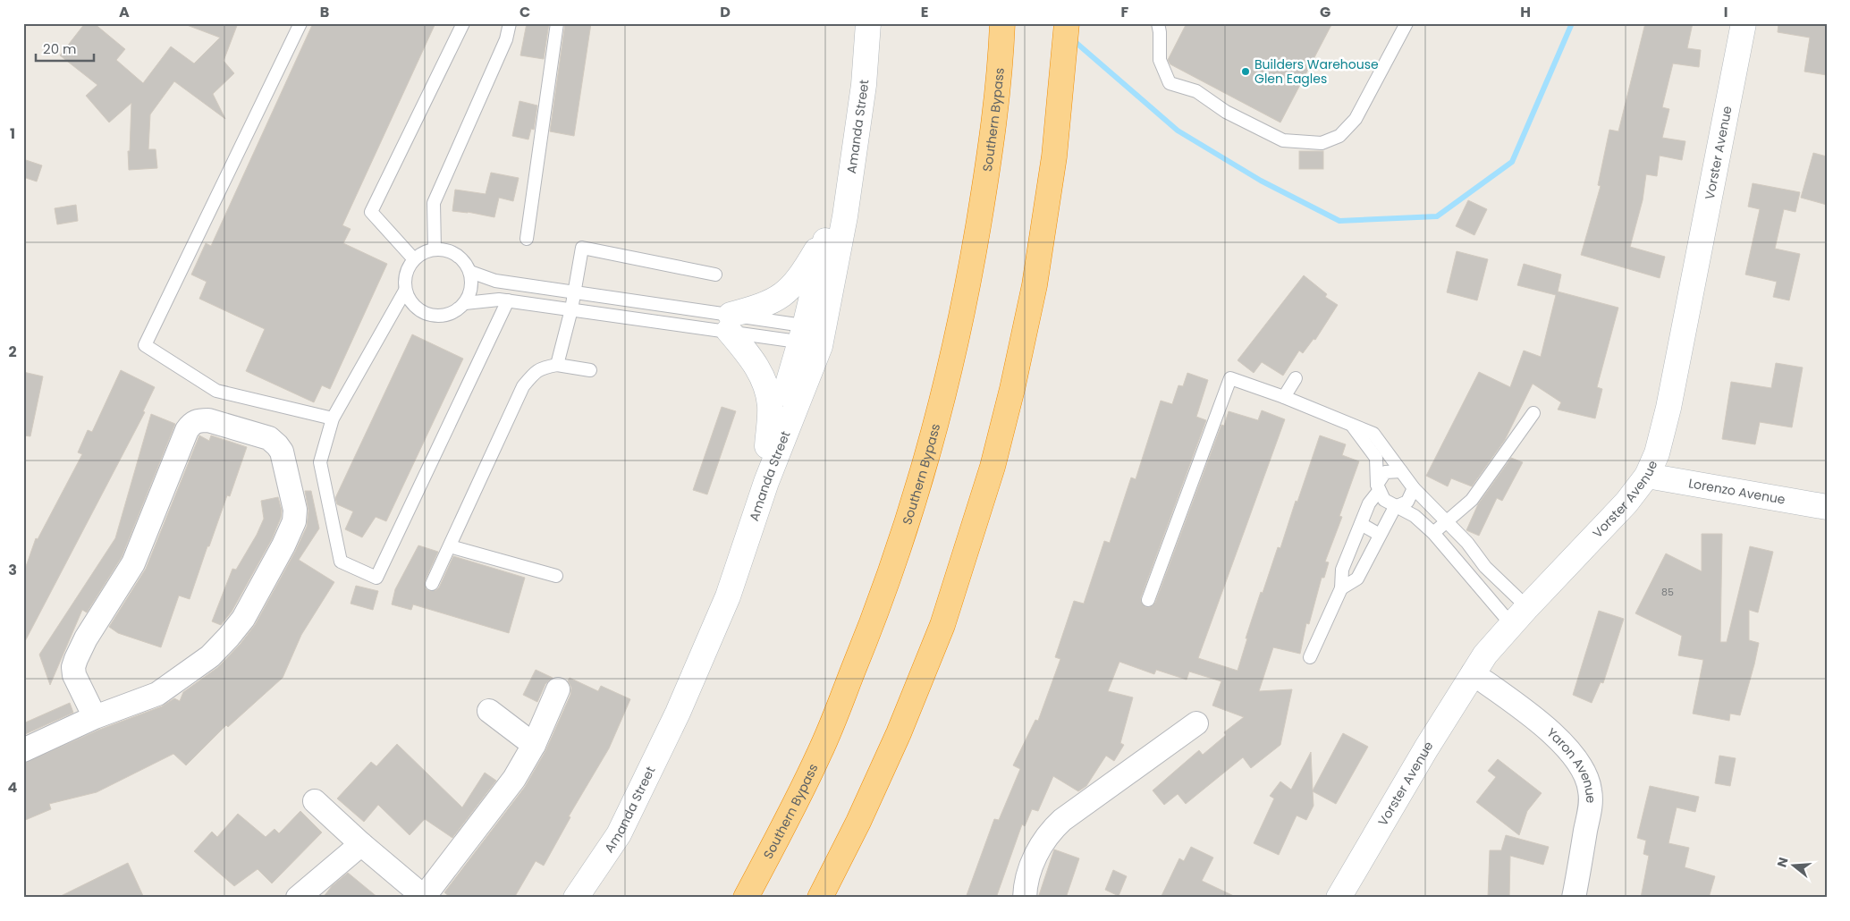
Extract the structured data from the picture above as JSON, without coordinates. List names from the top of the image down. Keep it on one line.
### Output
{"streets":{"highway":["Southern Bypass"],"street":["Amanda Street","Vorster Avenue","Lorenzo Avenue","Yaron Avenue"]},"crossings":[["Vorster Avenue","Lorenzo Avenue"],["Vorster Avenue","Yaron Avenue"]],"places":["Builders Warehouse Glen Eagles"],"house_numbers":["85"],"scale_bar":"20 m","north":"left","grid":{"columns":["A","B","C","D","E","F","G","H","I"],"rows":["1","2","3","4"]}}
